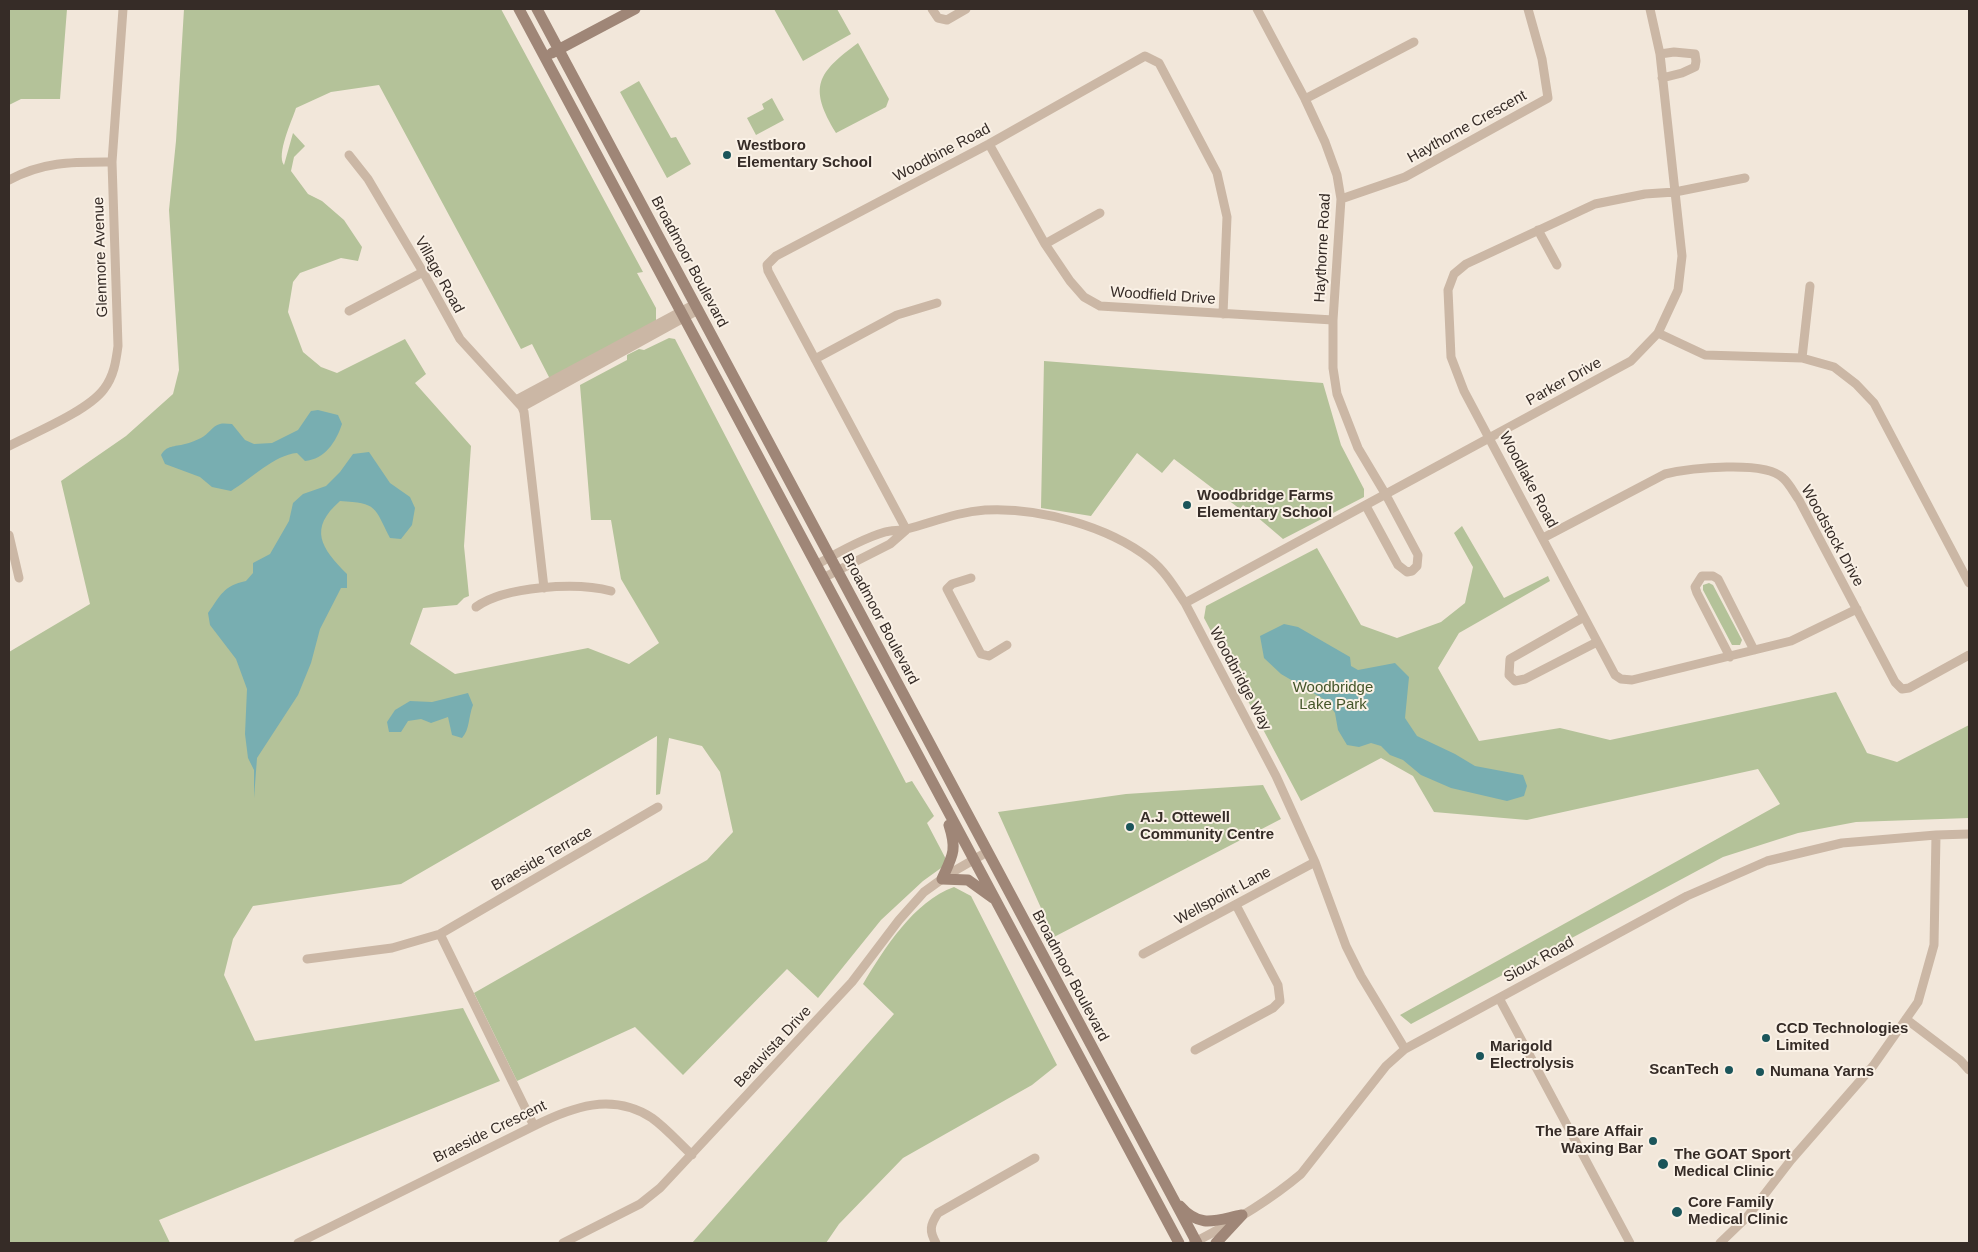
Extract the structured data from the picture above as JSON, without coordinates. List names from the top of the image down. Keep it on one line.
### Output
{"streets":{"main road":["Broadmoor Boulevard"],"street":["Haythorne Crescent","Woodbine Road","Haythorne Road","Glenmore Avenue","Village Road","Woodfield Drive","Parker Drive","Woodlake Road","Woodstock Drive","Woodbridge Way","Braeside Terrace","Wellspoint Lane","Sioux Road","Beauvista Drive","Braeside Crescent"]},"crossings":[["Haythorne Crescent","Haythorne Road"],["Woodbine Road","Woodfield Drive"],["Woodbine Road","Woodbridge Way"],["Haythorne Road","Woodfield Drive"],["Haythorne Road","Parker Drive"],["Broadmoor Boulevard","Woodbridge Way"],["Broadmoor Boulevard","Sioux Road"],["Broadmoor Boulevard","Beauvista Drive"],["Parker Drive","Woodlake Road"],["Parker Drive","Woodbridge Way"],["Woodlake Road","Woodstock Drive"],["Woodbridge Way","Wellspoint Lane"],["Woodbridge Way","Sioux Road"],["Beauvista Drive","Braeside Crescent"]],"parks":["Woodbridge Lake Park"],"places":["Westboro Elementary School","Woodbridge Farms Elementary School","A.J. Ottewell Community Centre","CCD Technologies Limited","Marigold Electrolysis","ScanTech","Numana Yarns","The Bare Affair Waxing Bar","The GOAT Sport Medical Clinic","Core Family Medical Clinic"]}
